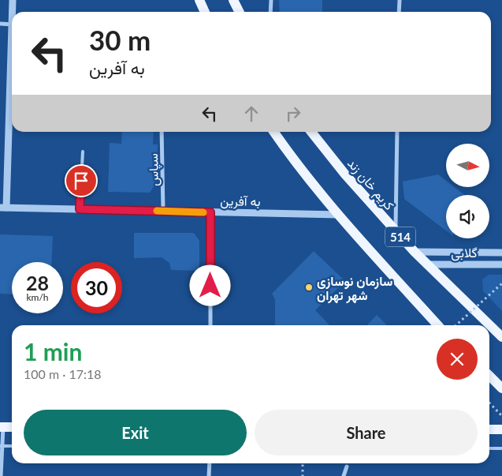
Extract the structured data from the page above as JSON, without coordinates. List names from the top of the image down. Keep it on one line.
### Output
{"streets":{"main road":["کریم خان زند","514"],"street":["سپاس","به آفرین","گلابی"]},"crossings":[["سپاس","به آفرین"],["کریم خان زند","گلابی"],["به آفرین","514"]],"places":["سازمان نوسازی شهر تهران"],"north":"right","page":{"turn":["30 m","به آفرین"],"speed":"28 km/h","limit":"30","heading":["1 min","100 m · 17:18"],"buttons":["Exit","Share"]}}
